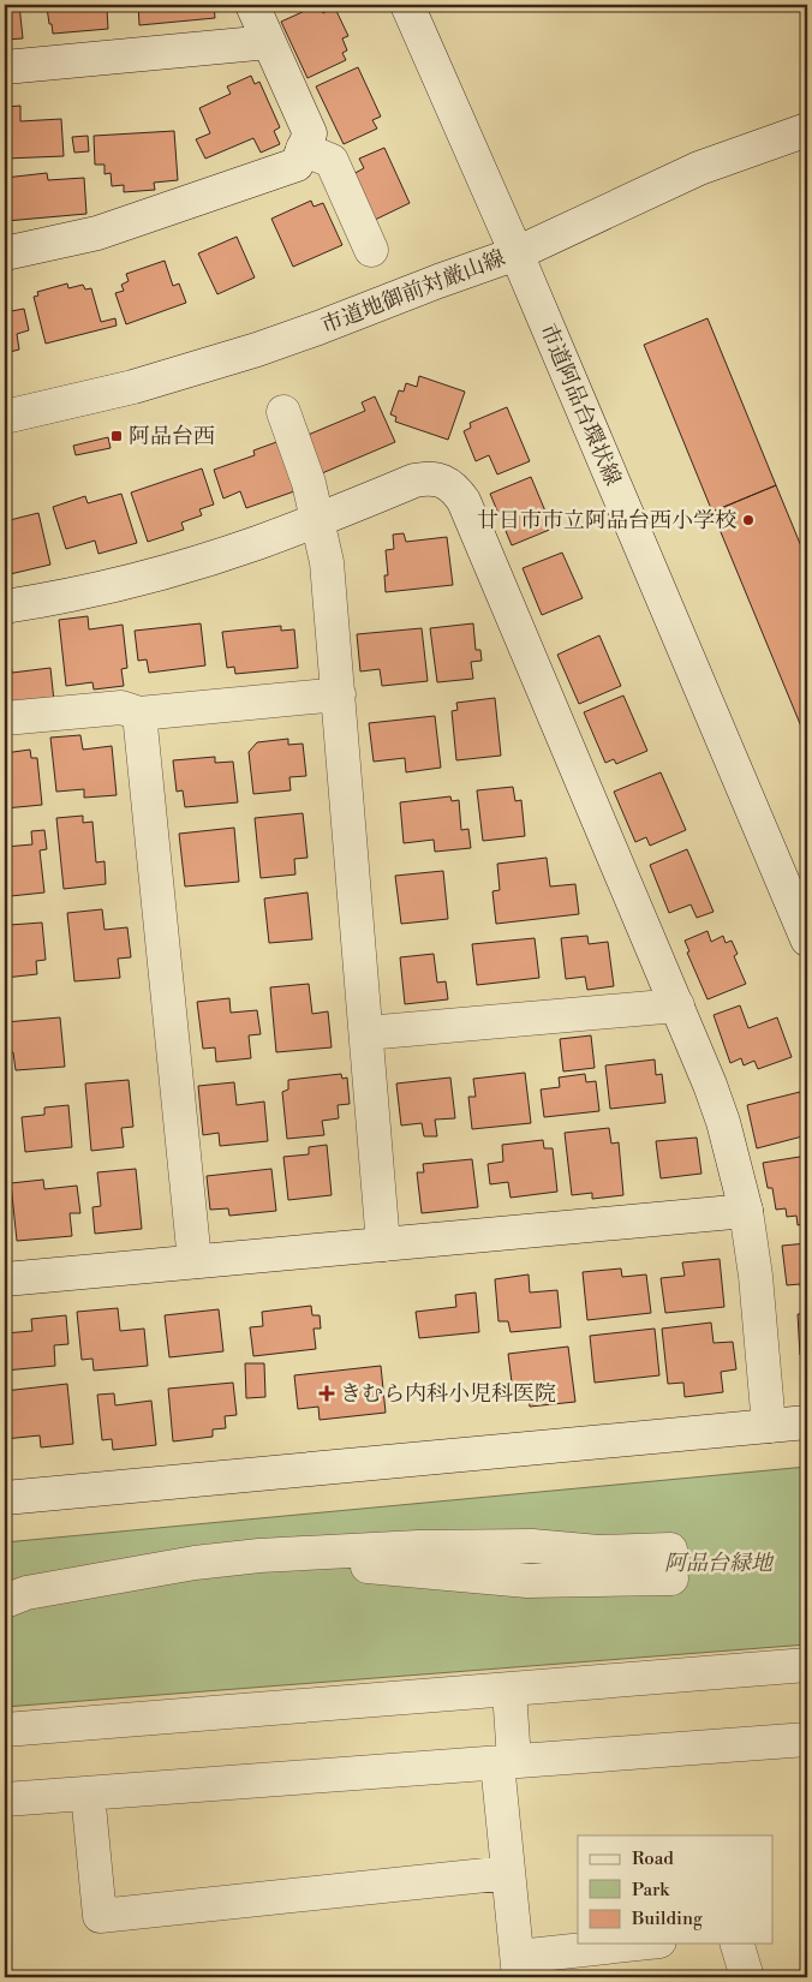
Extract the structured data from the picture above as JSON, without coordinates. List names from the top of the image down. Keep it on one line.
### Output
{"streets":{"street":["市道地御前対厳山線","市道阿品台環状線"]},"crossings":[["市道地御前対厳山線","市道阿品台環状線"]],"parks":["阿品台緑地"],"places":{"transit":["阿品台西"],"other":["廿日市市立阿品台西小学校"],"health":["きむら内科小児科医院"]},"legend":["Road","Park","Building"]}
